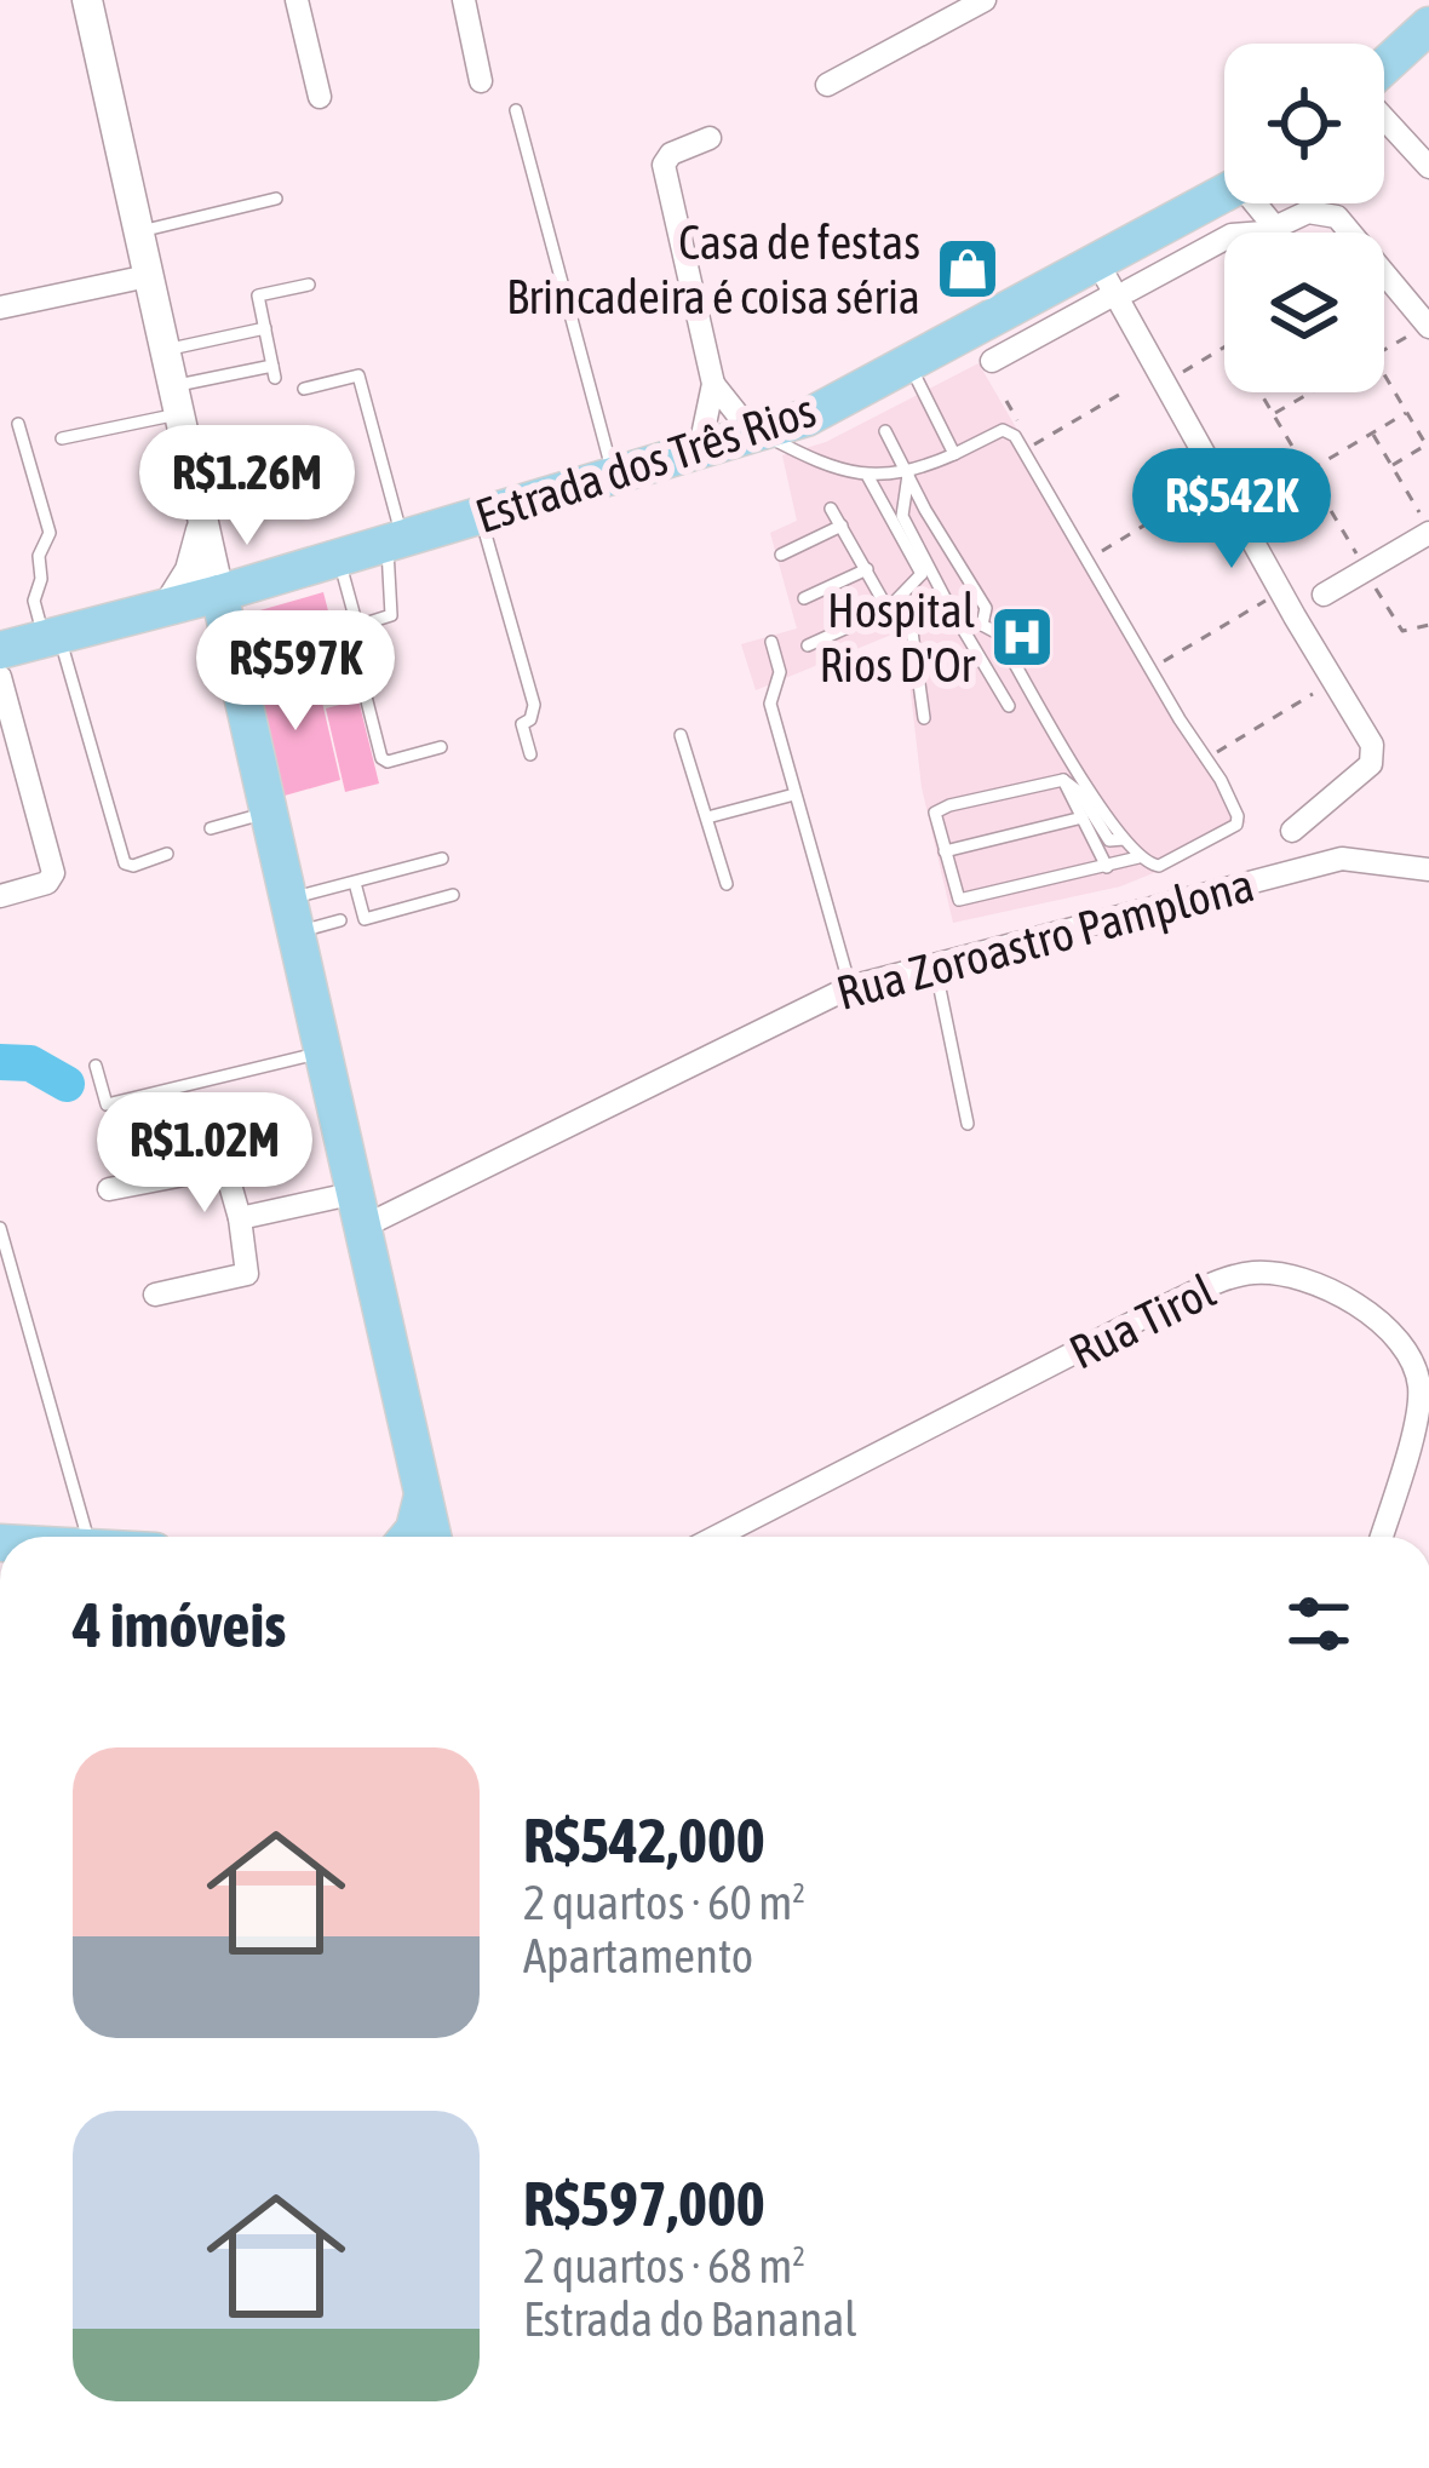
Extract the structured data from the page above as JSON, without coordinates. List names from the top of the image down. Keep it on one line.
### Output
{"streets":{"main road":["Estrada dos Três Rios"],"street":["Rua Zoroastro Pamplona","Rua Tirol"]},"places":{"shop":["Casa de festas Brincadeira é coisa séria"],"hospital":["Hospital Rios D'Or"]},"page":{"price":["R$1.26M","R$542K","R$597K","R$1.02M"],"heading":"4 imóveis","list":[{"name":"R$542,000","note":"2 quartos · 60 m² · Apartamento"},{"name":"R$597,000","note":"2 quartos · 68 m² · Estrada do Bananal"}]}}
